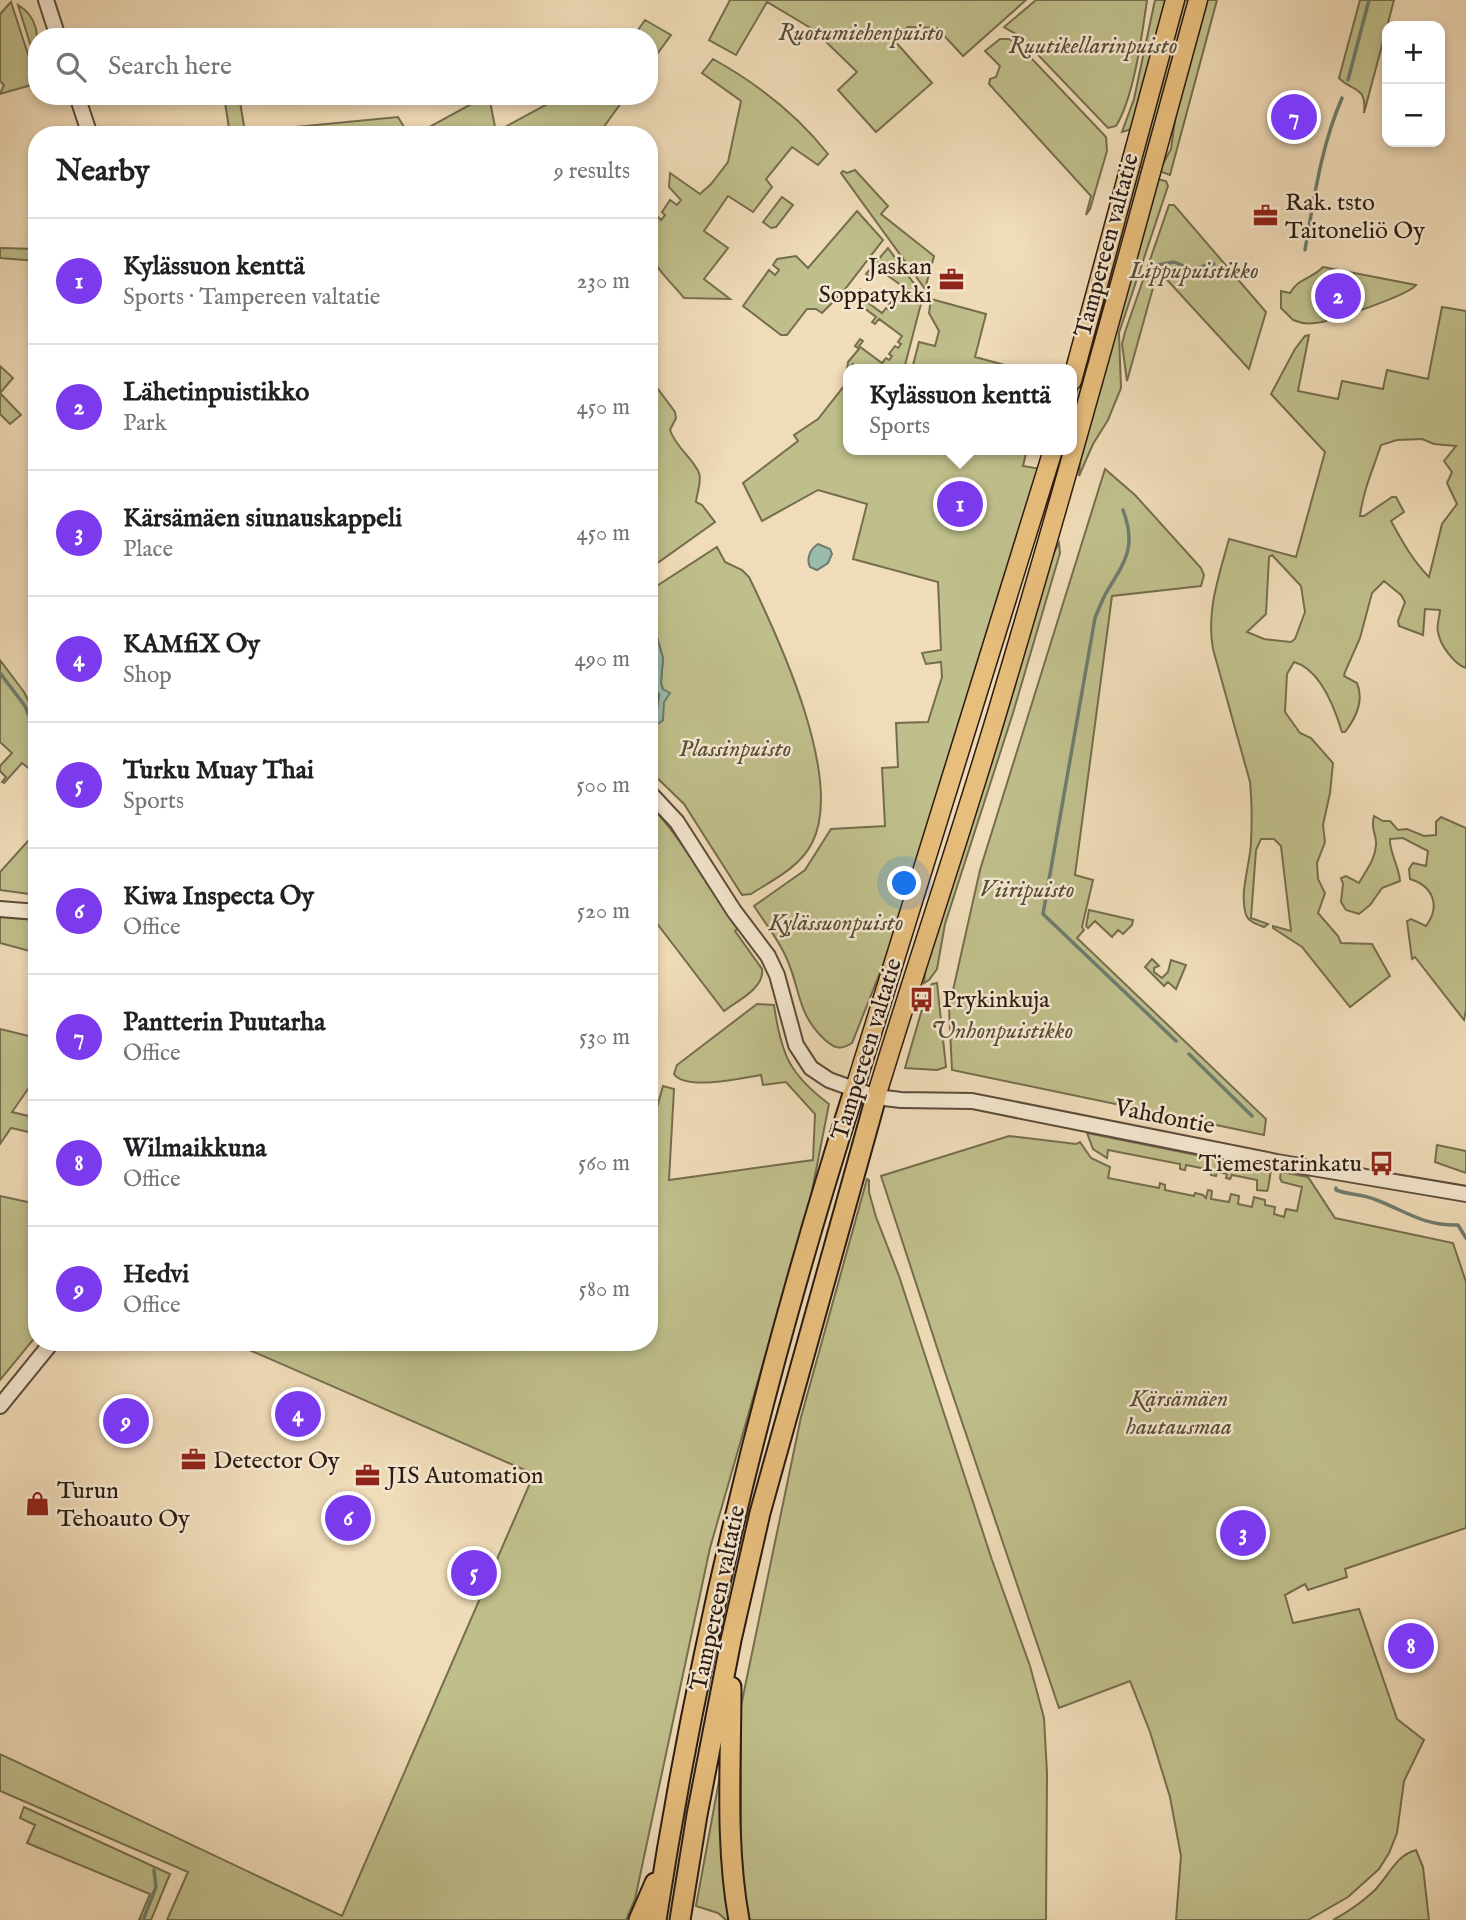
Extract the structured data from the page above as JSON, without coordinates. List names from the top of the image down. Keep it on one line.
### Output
{"streets":{"highway":["Tampereen valtatie"],"street":["Vahdontie"]},"crossings":[["Tampereen valtatie","Vahdontie"]],"parks":["Ruotumiehenpuisto","Ruutikellarinpuisto","Lippupuistikko","Plassinpuisto","Viiripuisto","Kylässuonpuisto","Unhonpuistikko","Kärsämäen hautausmaa"],"places":{"office":["Rak. tsto Taitoneliö Oy","Jaskan Soppatykki","Detector Oy","JIS Automation"],"bus stop":["Prykinkuja","Tiemestarinkatu"],"shop":["Turun Tehoauto Oy"]},"page":{"map_buttons":["+","−"],"search":"Search here","pins":["7","2","1","4","9","6","3","5","8"],"heading":["Nearby","9 results"],"list":[{"mark":"1","name":"Kylässuon kenttä","note":"Sports · Tampereen valtatie","value":"230 m"},{"mark":"2","name":"Lähetinpuistikko","note":"Park","value":"450 m"},{"mark":"3","name":"Kärsämäen siunauskappeli","note":"Place","value":"450 m"},{"mark":"4","name":"KAMfiX Oy","note":"Shop","value":"490 m"},{"mark":"5","name":"Turku Muay Thai","note":"Sports","value":"500 m"},{"mark":"6","name":"Kiwa Inspecta Oy","note":"Office","value":"520 m"},{"mark":"7","name":"Pantterin Puutarha","note":"Office","value":"530 m"},{"mark":"8","name":"Wilmaikkuna","note":"Office","value":"560 m"},{"mark":"9","name":"Hedvi","note":"Office","value":"580 m"}],"popup":["Kylässuon kenttä","Sports"]}}
